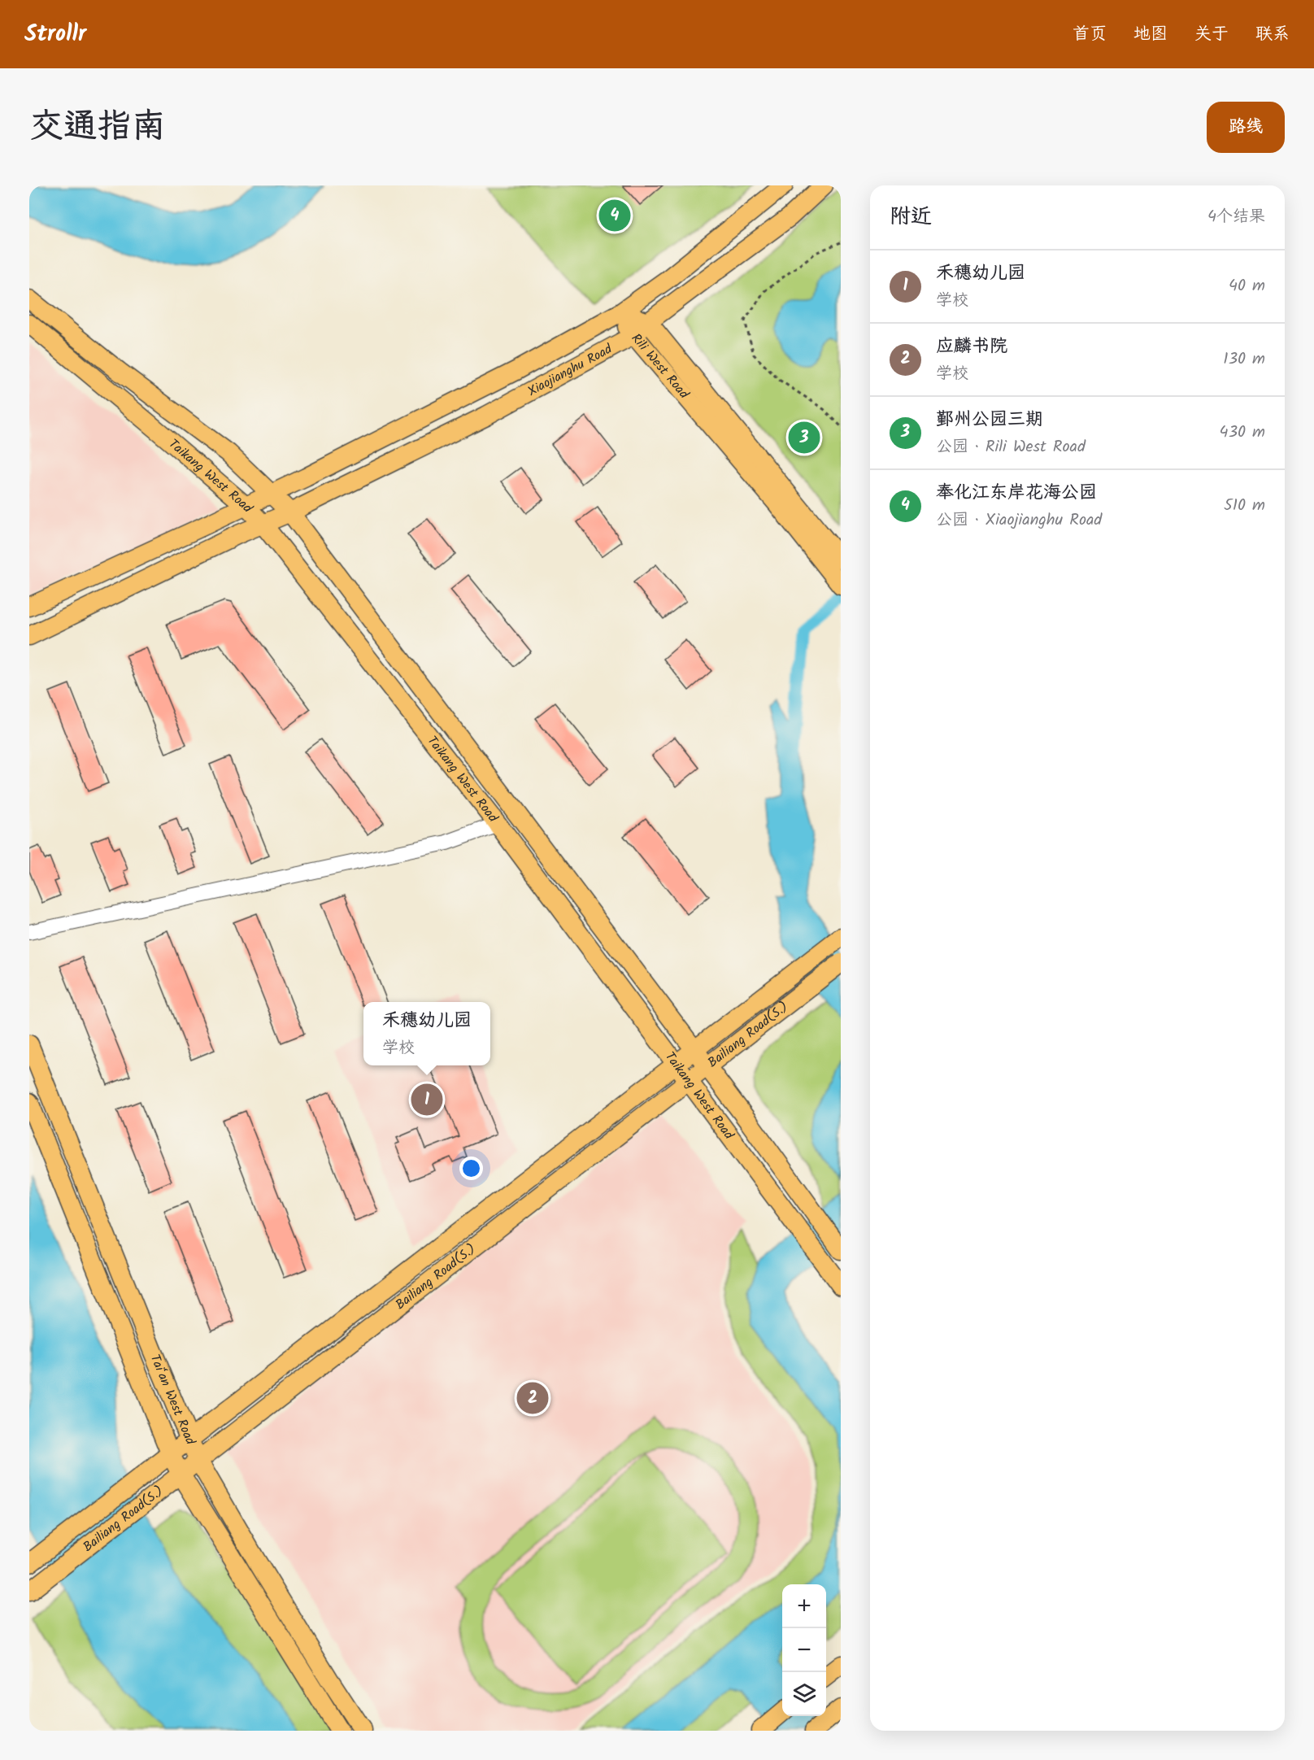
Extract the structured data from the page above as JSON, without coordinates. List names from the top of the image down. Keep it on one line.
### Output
{"streets":{"main road":["Rili West Road","Xiaojianghu Road","Taikang West Road","Bailiang Road(S.)","Tai‘an West Road"]},"crossings":[["Rili West Road","Xiaojianghu Road"],["Xiaojianghu Road","Taikang West Road"],["Taikang West Road","Bailiang Road(S.)"],["Bailiang Road(S.)","Tai‘an West Road"]],"page":{"header":"Strollr","nav":["首页","地图","关于","联系"],"title":"交通指南","buttons":"路线","heading":["附近","4个结果"],"pins":["4","3","1","2"],"list":[{"mark":"1","name":"禾穗幼儿园","note":"学校","value":"40 m"},{"mark":"2","name":"应麟书院","note":"学校","value":"130 m"},{"mark":"3","name":"鄞州公园三期","note":"公园 · Rili West Road","value":"430 m"},{"mark":"4","name":"奉化江东岸花海公园","note":"公园 · Xiaojianghu Road","value":"510 m"}],"popup":["禾穗幼儿园","学校"],"map_buttons":["+","−"]}}
